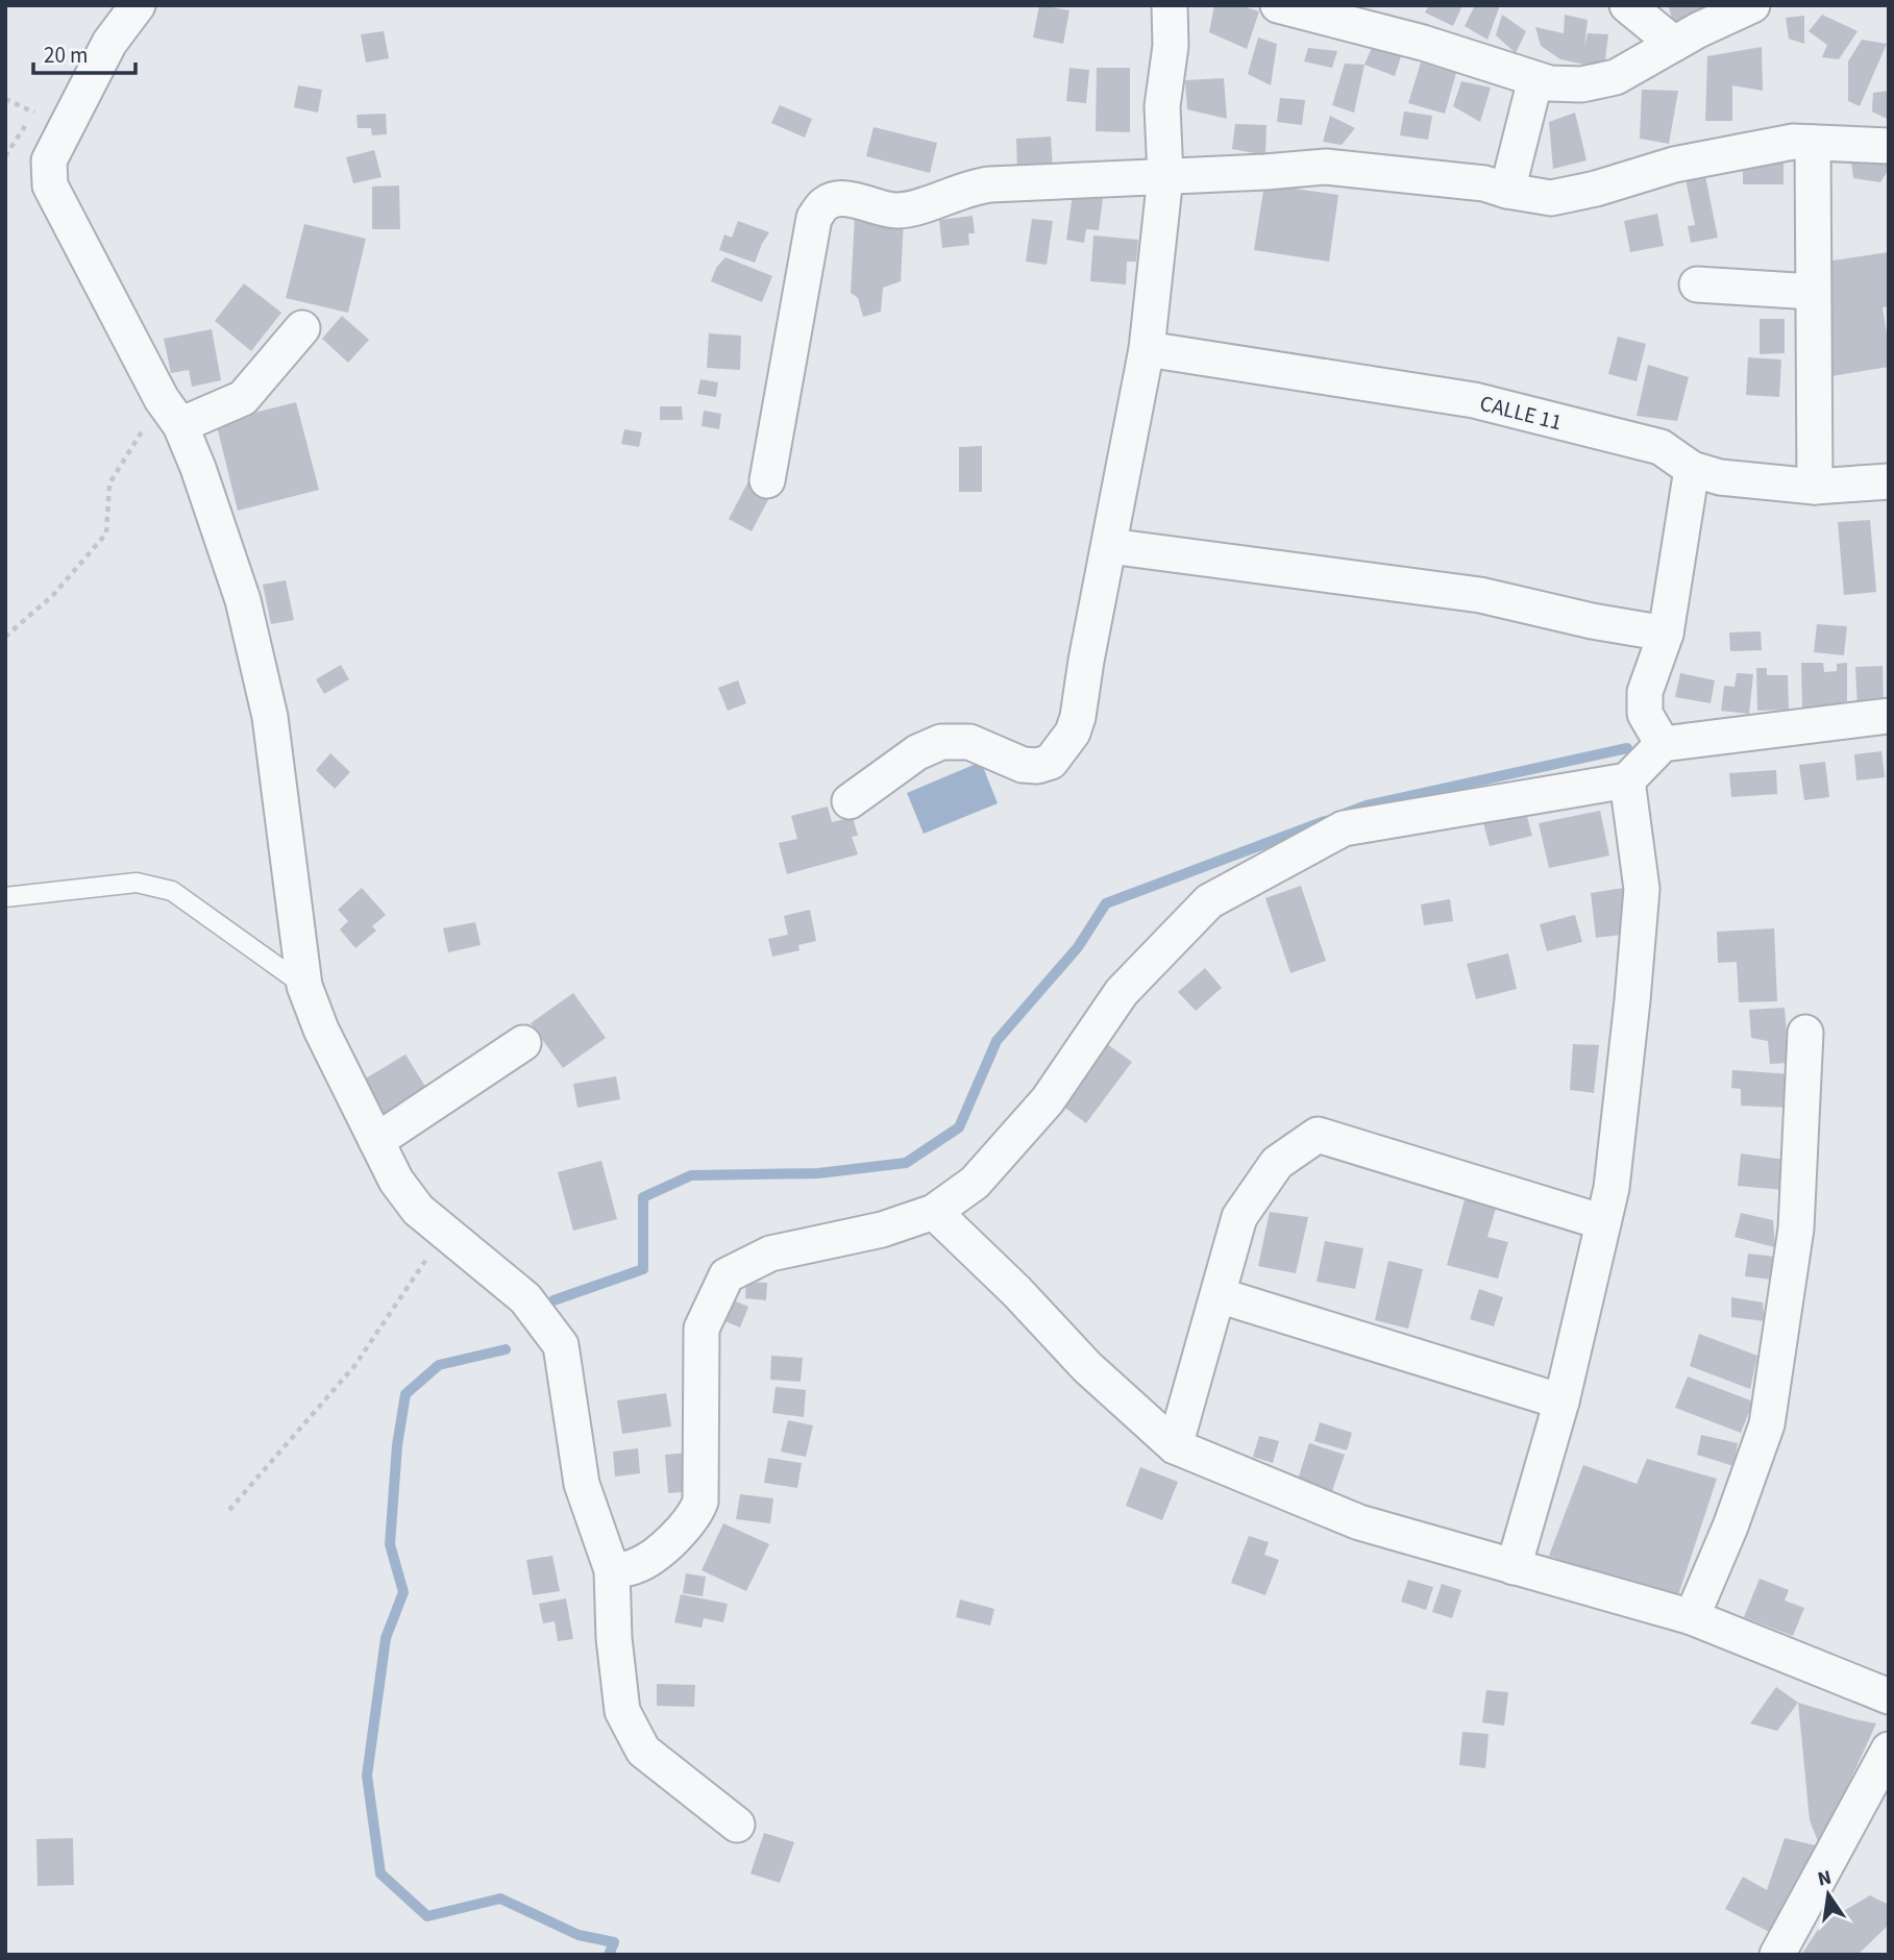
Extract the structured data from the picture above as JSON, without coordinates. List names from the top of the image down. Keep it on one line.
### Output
{"streets":{"street":["CALLE 11"]},"scale_bar":"20 m","north":"top"}
